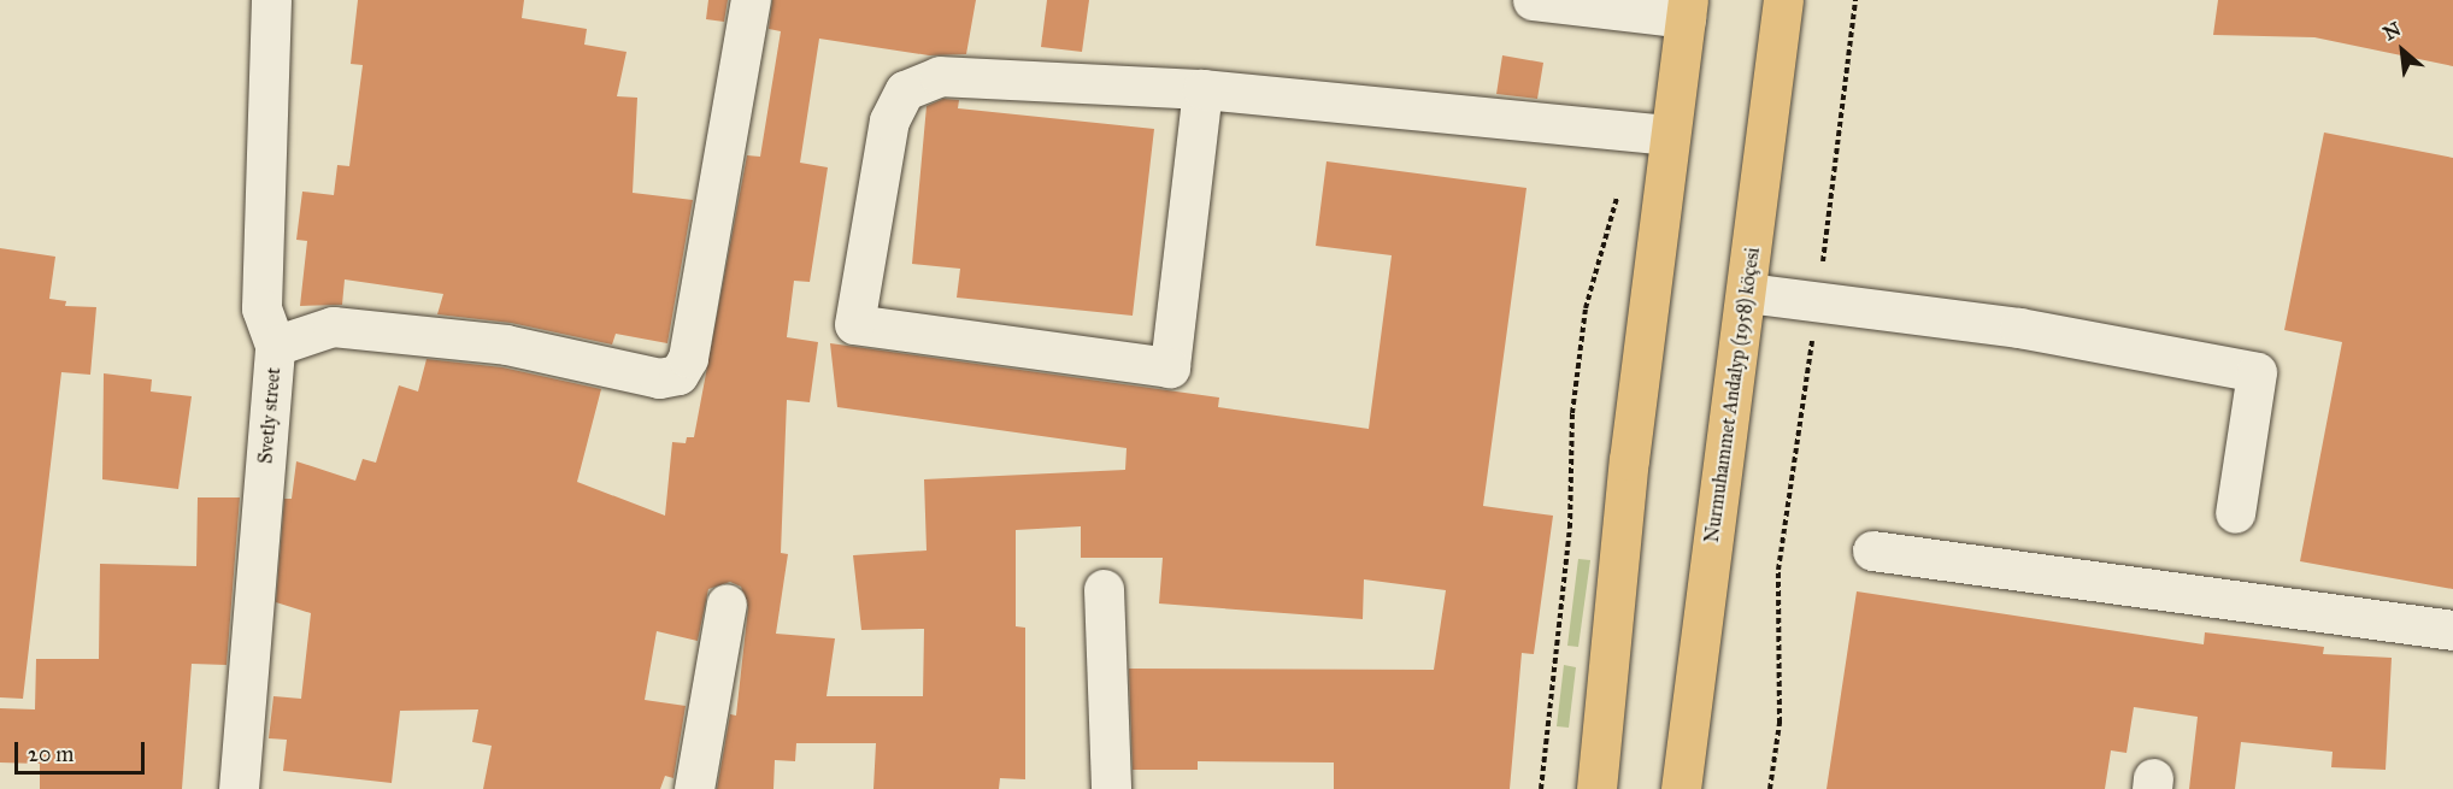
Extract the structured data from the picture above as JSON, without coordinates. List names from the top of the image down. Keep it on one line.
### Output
{"streets":{"main road":["Nurmuhammet Andalyp (1958) köçesi"],"street":["Svetly street"]},"scale_bar":"20 m","north":"top left"}
